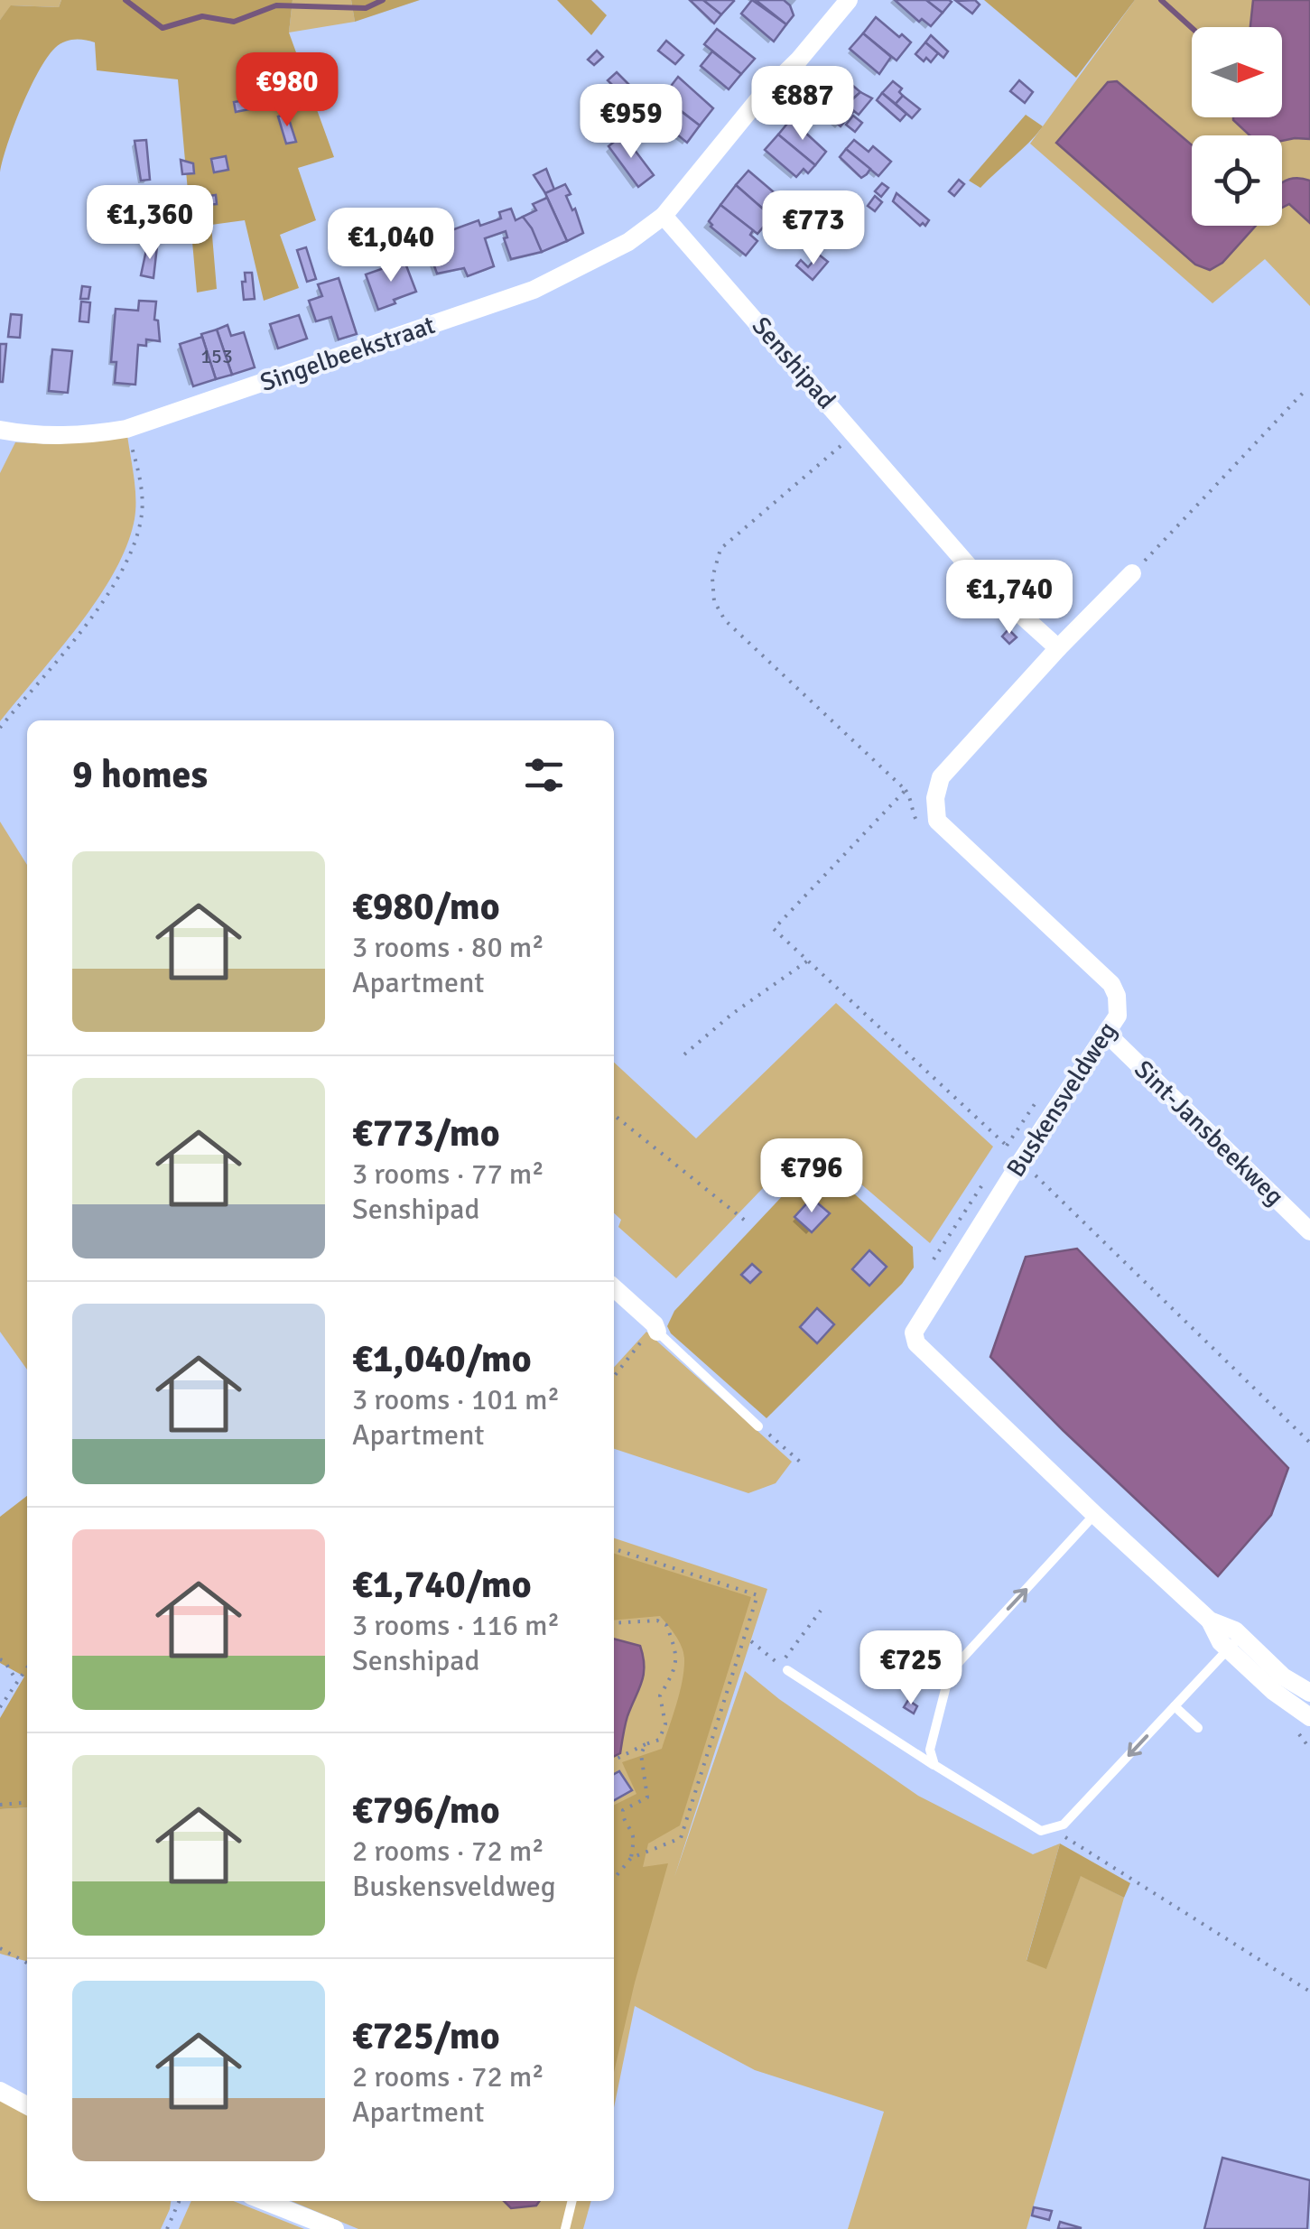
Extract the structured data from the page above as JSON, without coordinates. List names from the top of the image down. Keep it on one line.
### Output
{"streets":{"street":["Singelbeekstraat","Senshipad","Buskensveldweg","Sint-Jansbeekweg"]},"crossings":[["Singelbeekstraat","Senshipad"],["Senshipad","Buskensveldweg"],["Buskensveldweg","Sint-Jansbeekweg"]],"house_numbers":["153"],"north":"right","page":{"price":["€980","€887","€959","€1,360","€773","€1,040","€1,740","€796","€725"],"heading":"9 homes","list":[{"name":"€980/mo","note":"3 rooms · 80 m² · Apartment"},{"name":"€773/mo","note":"3 rooms · 77 m² · Senshipad"},{"name":"€1,040/mo","note":"3 rooms · 101 m² · Apartment"},{"name":"€1,740/mo","note":"3 rooms · 116 m² · Senshipad"},{"name":"€796/mo","note":"2 rooms · 72 m² · Buskensveldweg"},{"name":"€725/mo","note":"2 rooms · 72 m² · Apartment"}]}}
